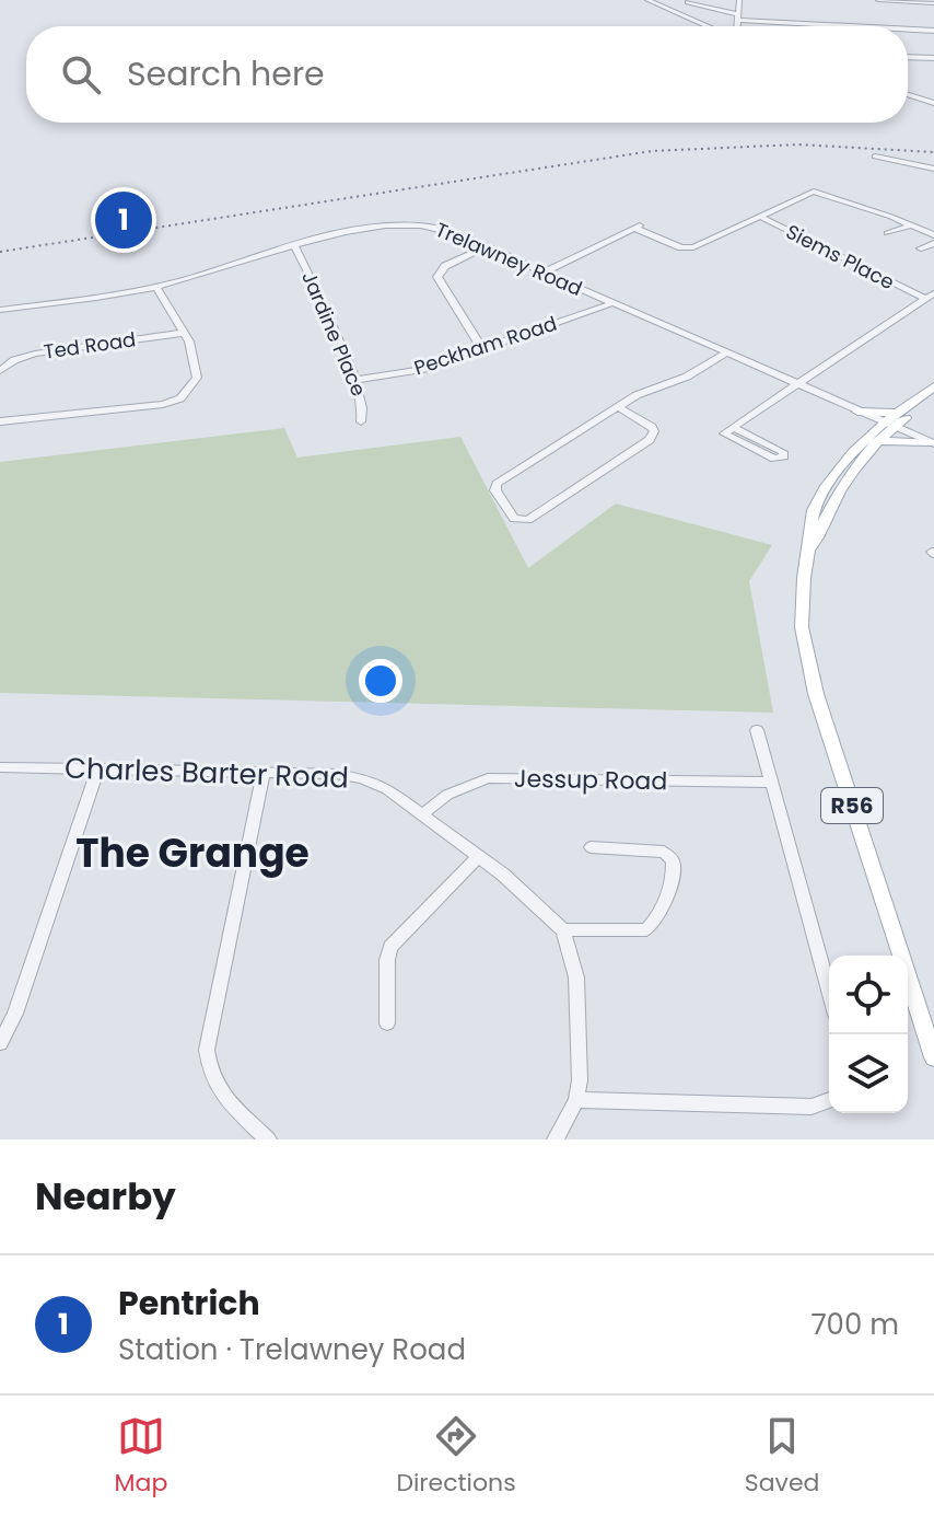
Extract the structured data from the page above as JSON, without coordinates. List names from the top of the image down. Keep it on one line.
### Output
{"streets":{"main road":["R56"],"street":["Siems Place","Trelawney Road","Jardine Place","Ted Road","Peckham Road","Charles Barter Road","Jessup Road"]},"crossings":[["Trelawney Road","Jardine Place"],["Trelawney Road","Peckham Road"],["Trelawney Road","R56"],["Jardine Place","Peckham Road"],["Charles Barter Road","Jessup Road"]],"districts":["The Grange"],"page":{"search":"Search here","pins":"1","heading":"Nearby","list":[{"mark":"1","name":"Pentrich","note":"Station · Trelawney Road","value":"700 m"}],"nav":["Map","Directions","Saved"]}}
